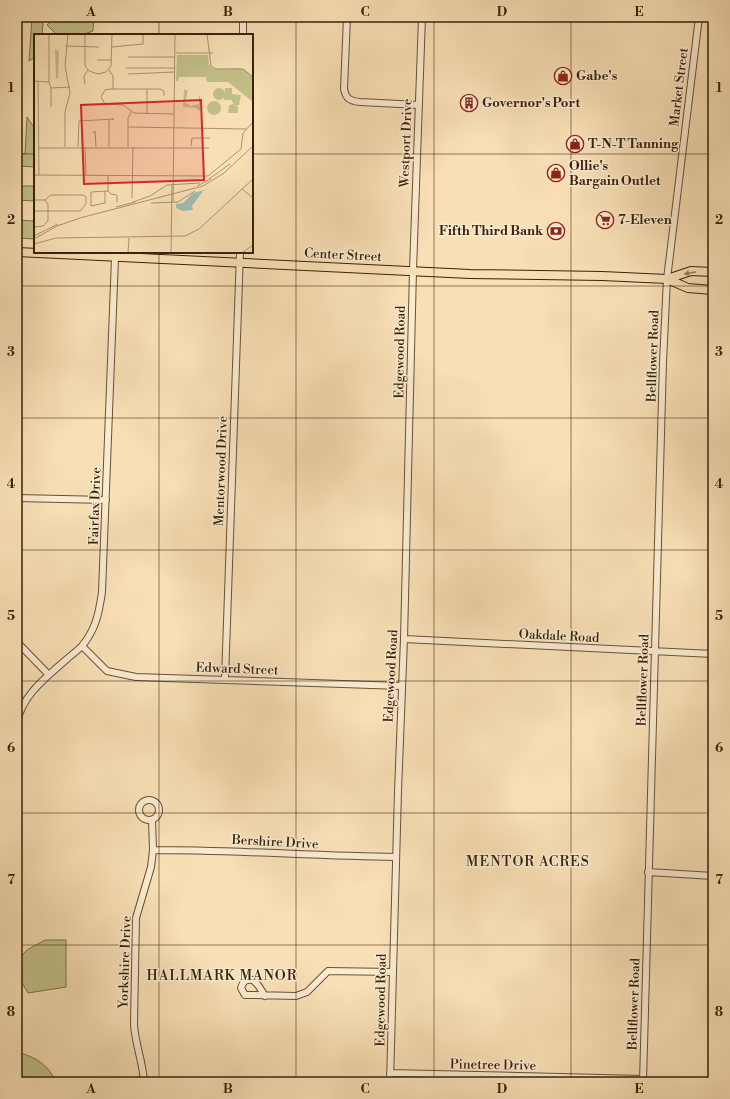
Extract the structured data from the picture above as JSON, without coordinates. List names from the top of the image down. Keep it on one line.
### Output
{"streets":{"main road":["Center Street"],"street":["Market Street","Westport Drive","Edgewood Road","Bellflower Road","Mentorwood Drive","Fairfax Drive","Oakdale Road","Edward Street","Bershire Drive","Yorkshire Drive","Pinetree Drive"]},"crossings":[["Market Street","Center Street"],["Market Street","Bellflower Road"],["Westport Drive","Center Street"],["Westport Drive","Edgewood Road"],["Center Street","Edgewood Road"],["Center Street","Bellflower Road"],["Center Street","Mentorwood Drive"],["Center Street","Fairfax Drive"],["Edgewood Road","Oakdale Road"],["Edgewood Road","Edward Street"],["Edgewood Road","Bershire Drive"],["Edgewood Road","Pinetree Drive"],["Bellflower Road","Oakdale Road"],["Bellflower Road","Pinetree Drive"],["Mentorwood Drive","Edward Street"],["Fairfax Drive","Edward Street"],["Bershire Drive","Yorkshire Drive"]],"districts":["MENTOR ACRES","HALLMARK MANOR"],"places":{"shop":["Gabe's","T-N-T Tanning","Ollie's Bargain Outlet"],"building":["Governor's Port"],"supermarket":["7-Eleven"],"bank":["Fifth Third Bank"]},"grid":{"columns":["A","B","C","D","E"],"rows":["1","2","3","4","5","6","7","8"]}}
